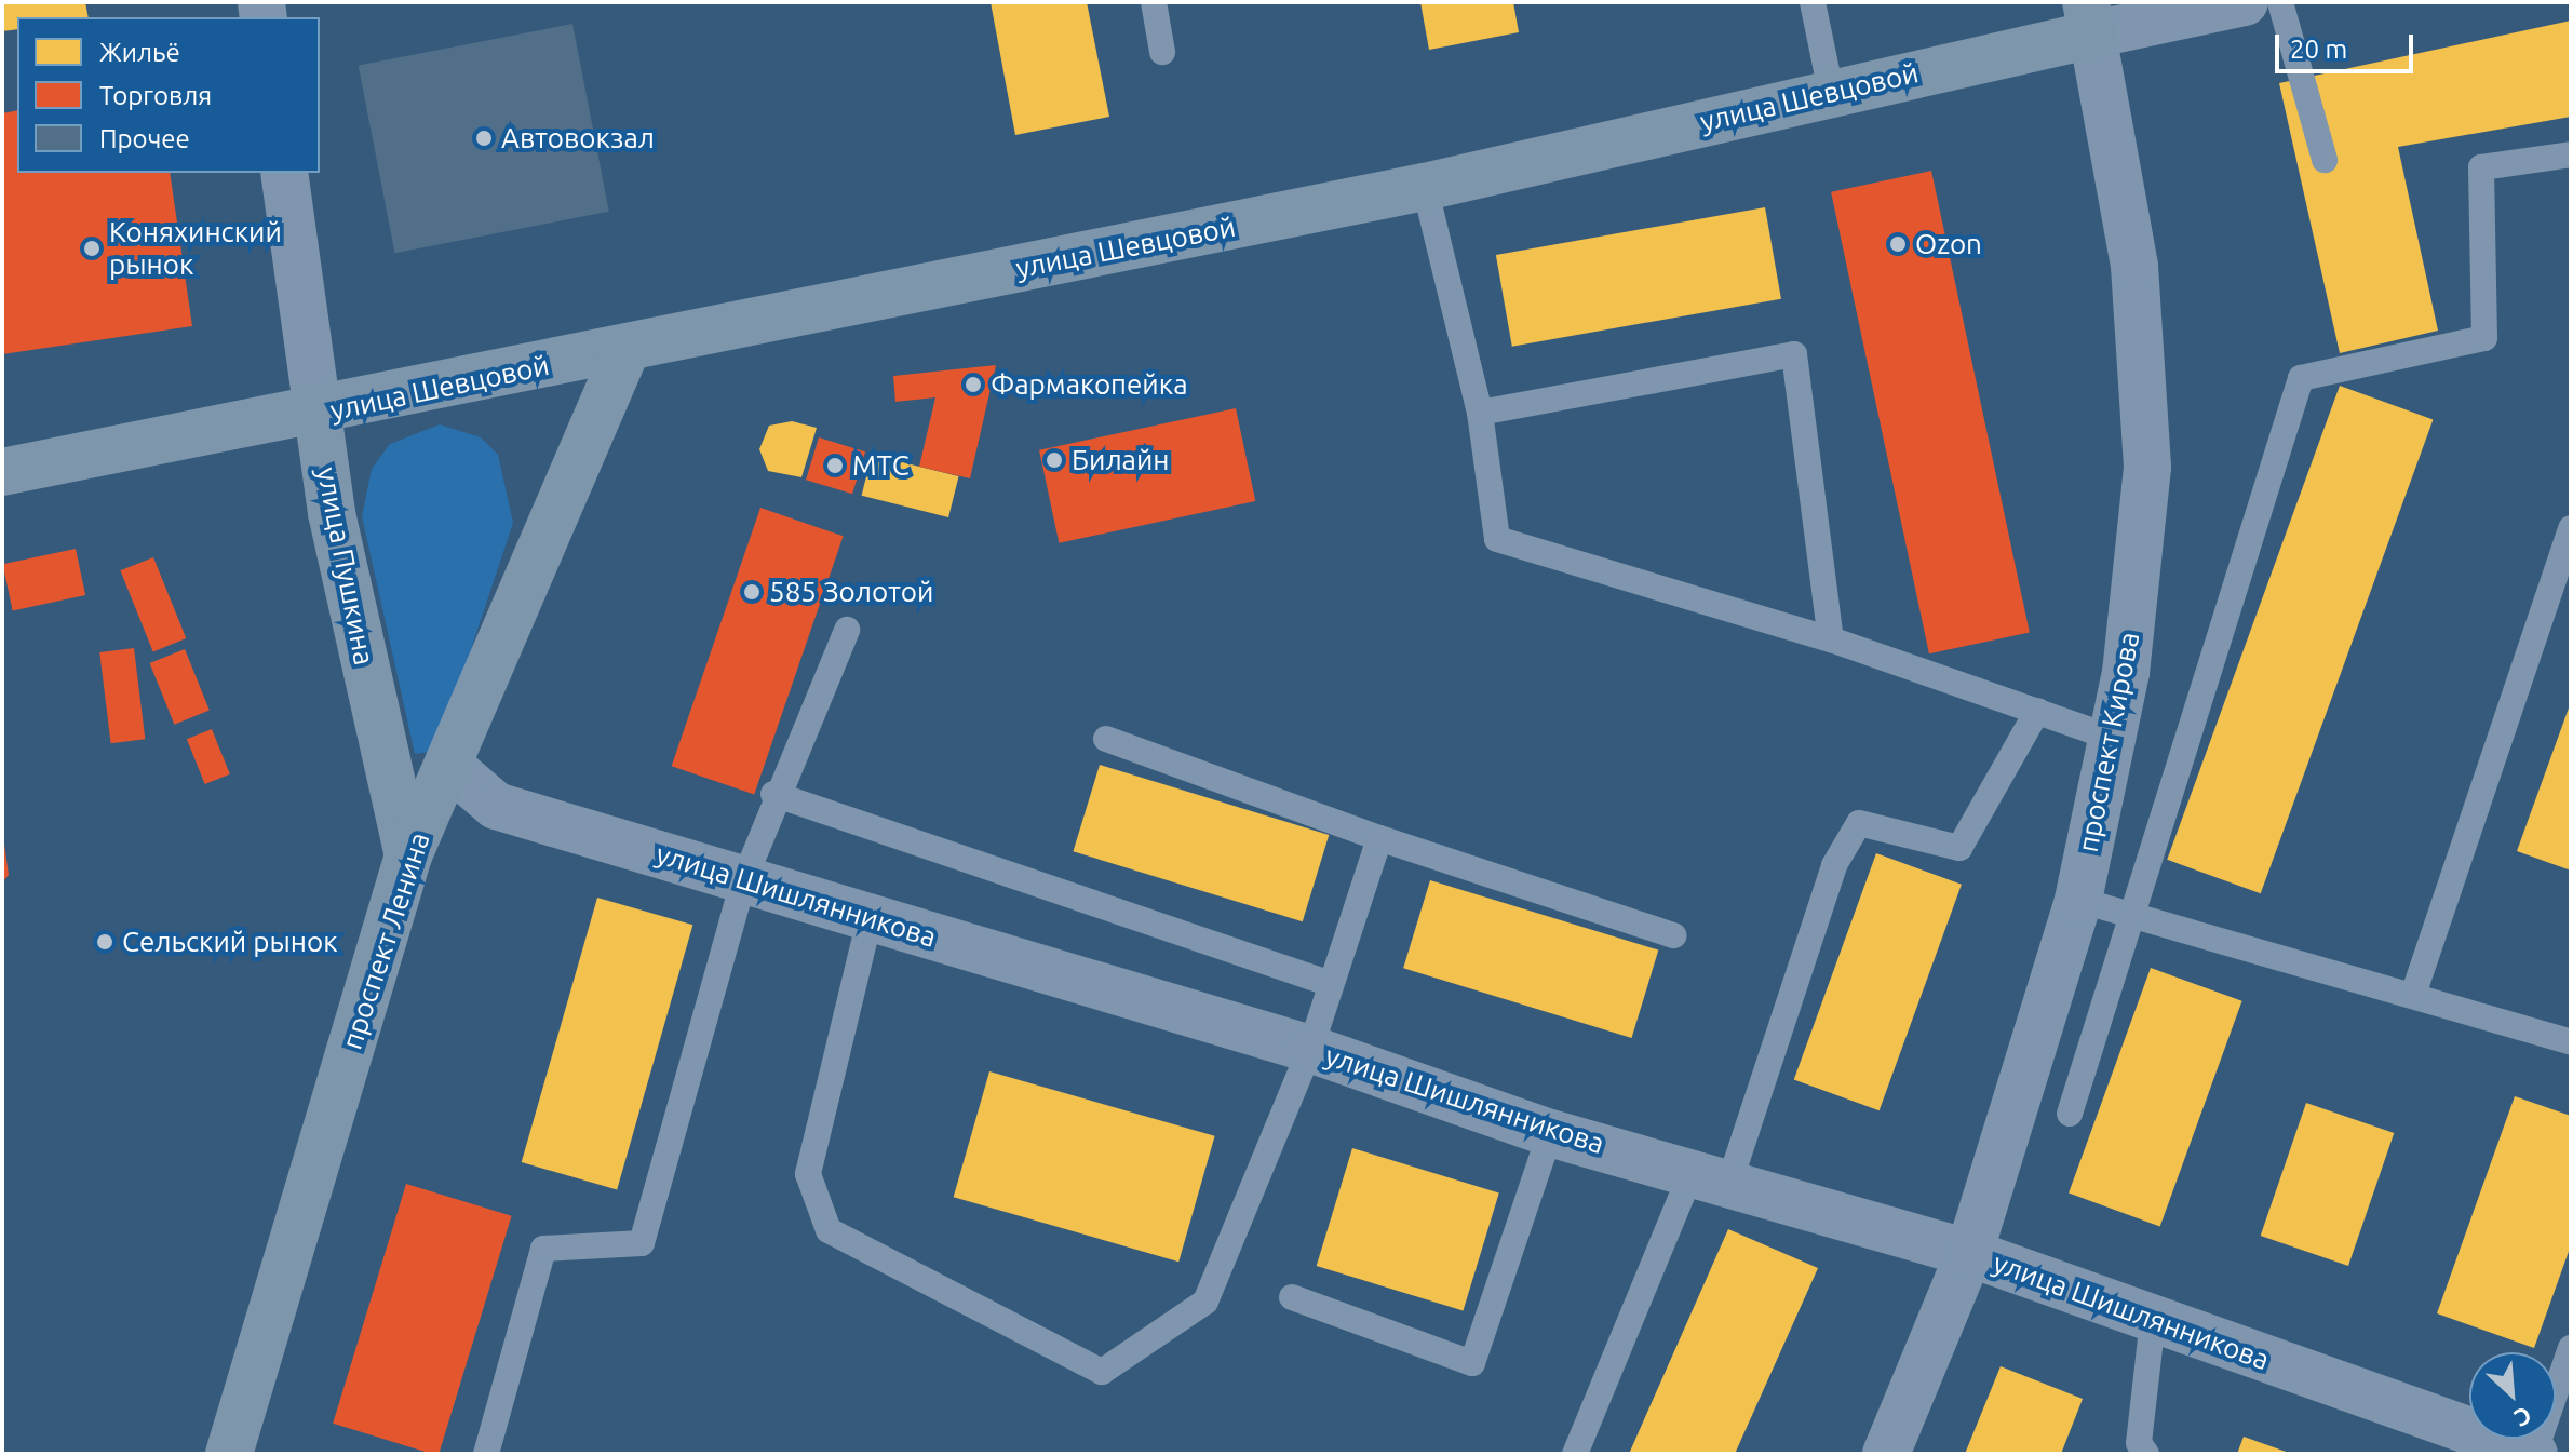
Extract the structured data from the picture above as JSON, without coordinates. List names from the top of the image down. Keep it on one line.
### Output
{"streets":{"main road":["улица Шевцовой","улица Пушкина","проспект Ленина"],"street":["проспект Кирова","улица Шишлянникова"]},"crossings":[["улица Шевцовой","улица Пушкина"],["улица Шевцовой","проспект Кирова"],["улица Шевцовой","проспект Ленина"],["улица Пушкина","проспект Ленина"],["проспект Кирова","улица Шишлянникова"],["улица Шишлянникова","проспект Ленина"]],"places":["Автовокзал","Ozon","Коняхинский рынок","Фармакопейка","Билайн","МТС","585 Золотой","Сельский рынок"],"legend":["Жильё","Торговля","Прочее"],"scale_bar":"20 m","north":"bottom right"}
